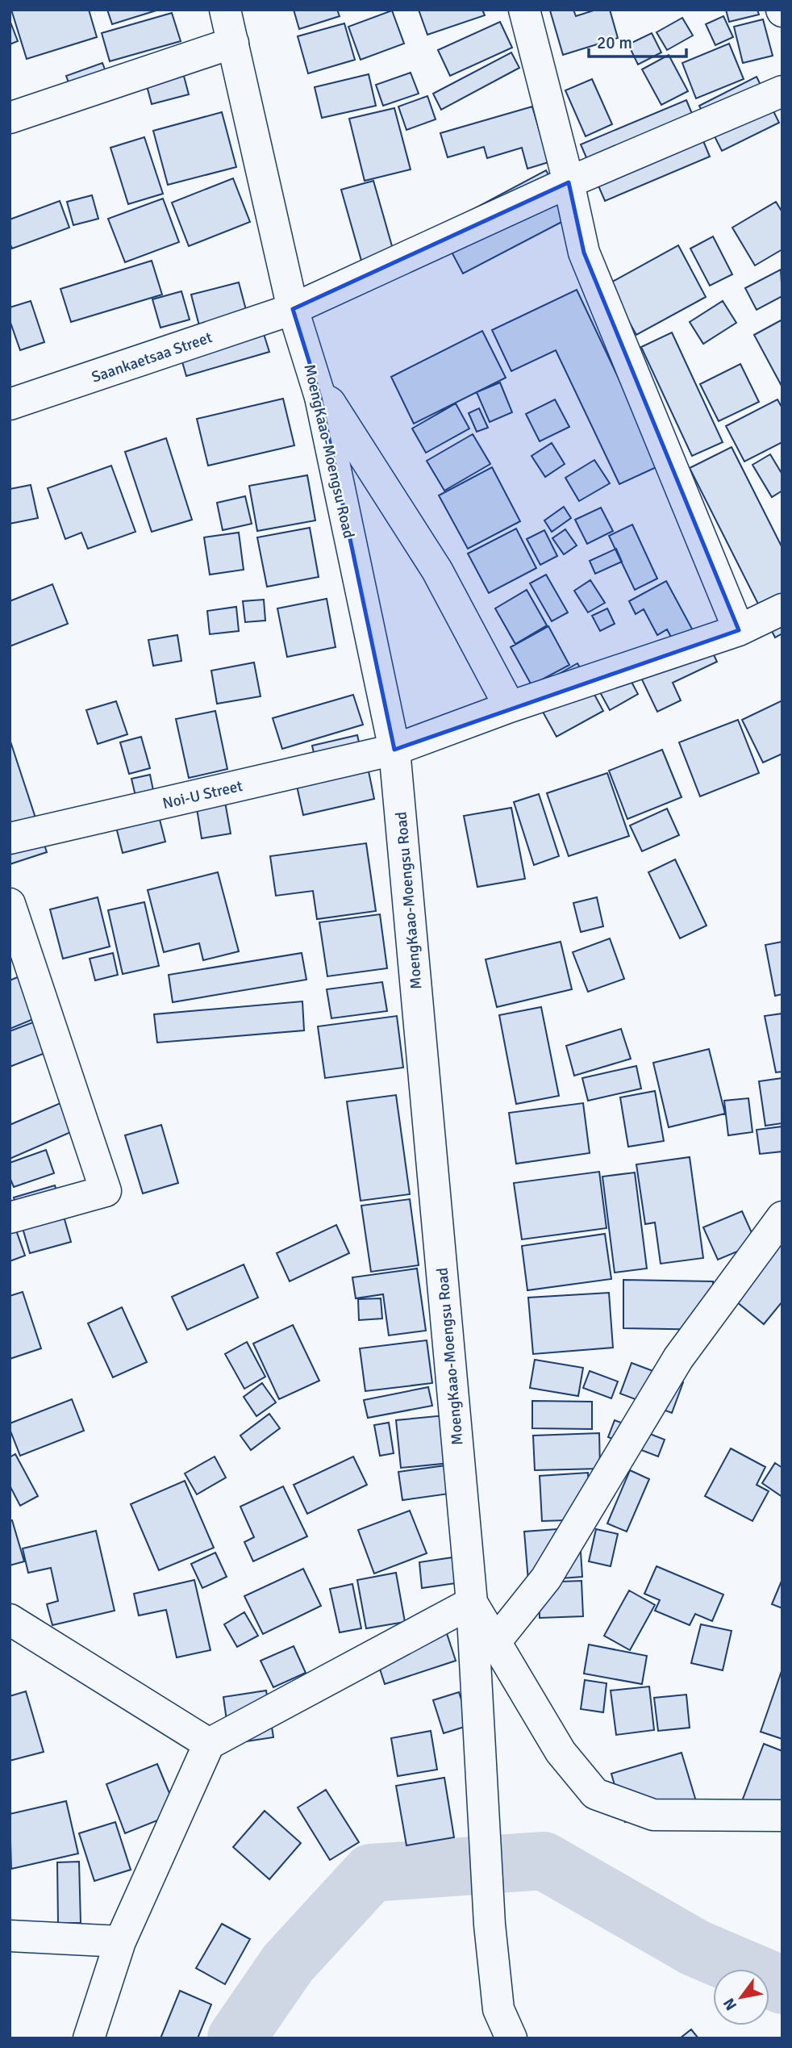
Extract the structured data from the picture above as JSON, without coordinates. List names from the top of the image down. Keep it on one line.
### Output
{"streets":{"street":["Saankaetsaa Street","MoengKaao-Moengsu Road","Noi-U Street"]},"crossings":[["Saankaetsaa Street","MoengKaao-Moengsu Road"],["MoengKaao-Moengsu Road","Noi-U Street"]],"scale_bar":"20 m","north":"bottom left"}
